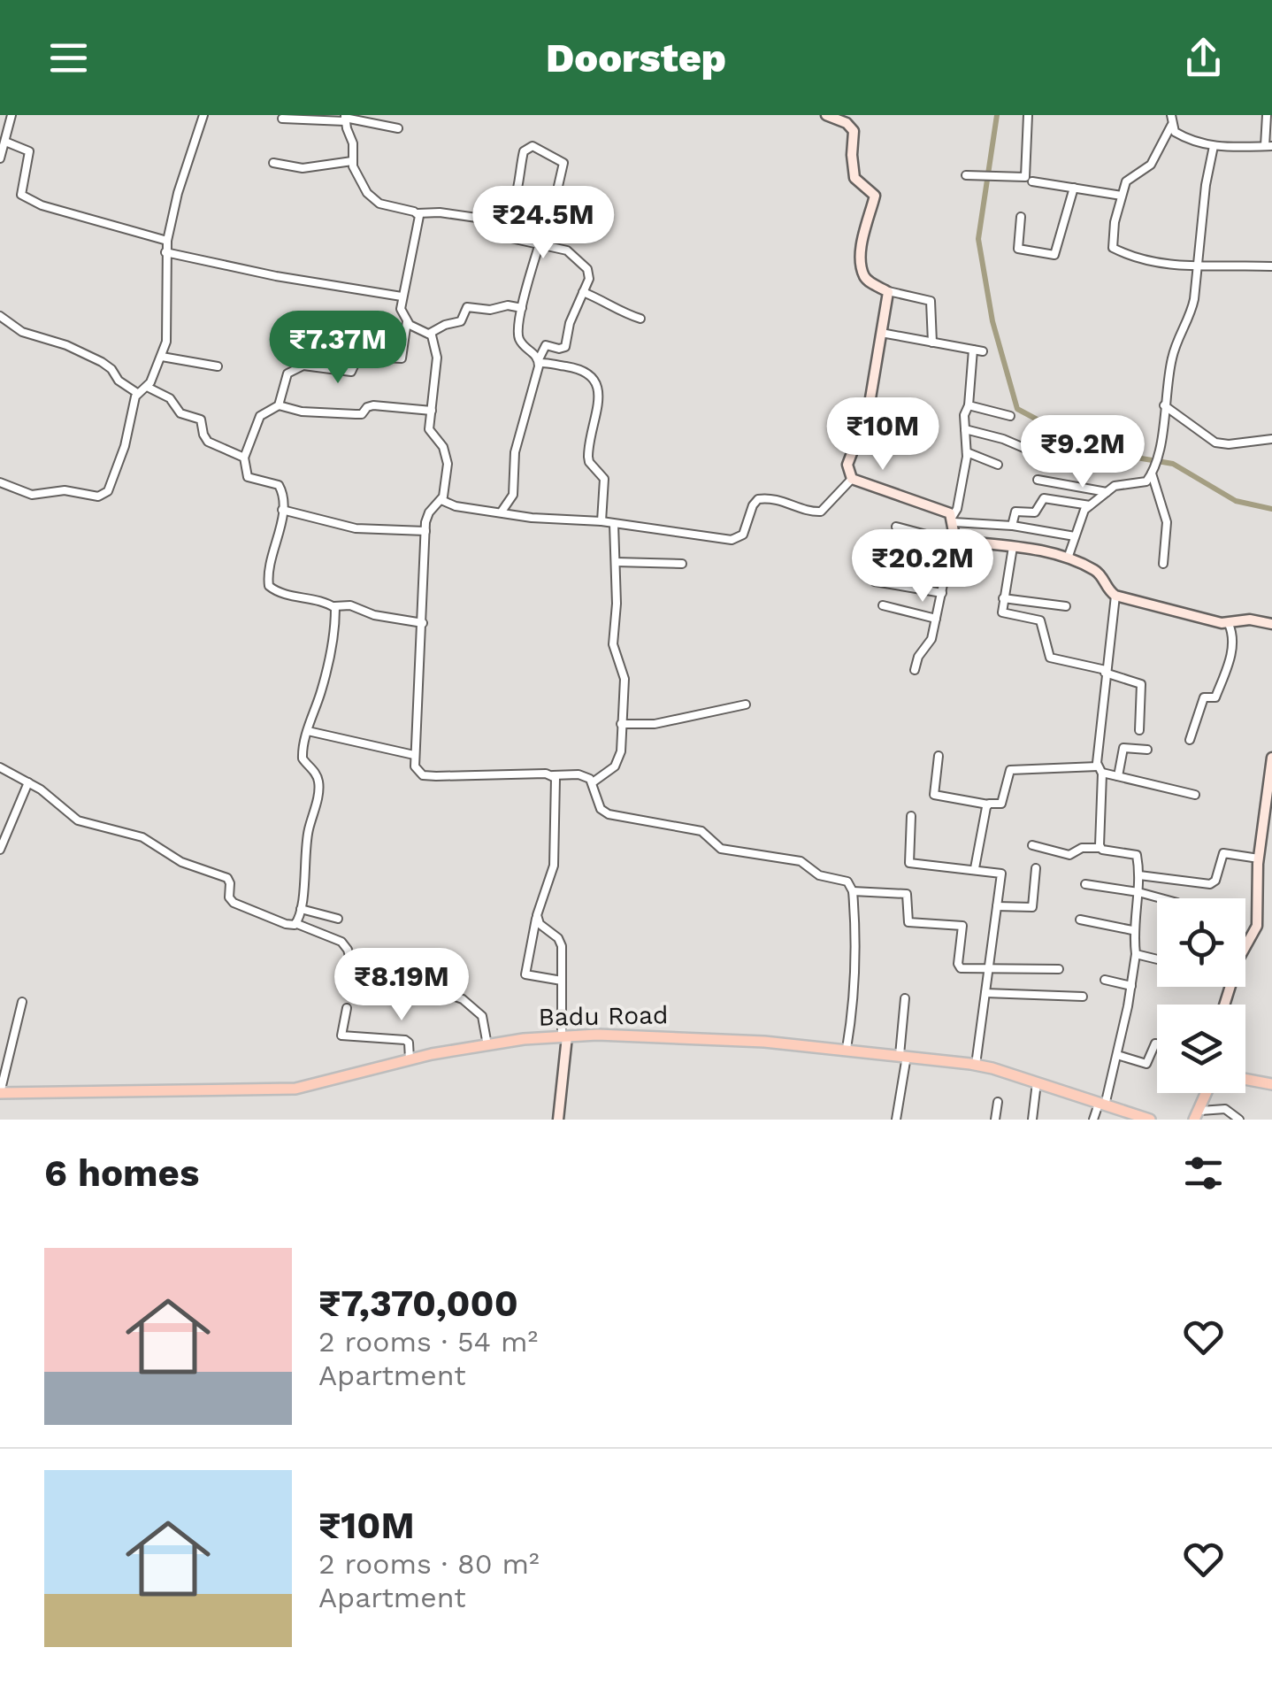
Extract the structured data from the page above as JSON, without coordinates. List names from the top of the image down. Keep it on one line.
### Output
{"streets":{"main road":["Badu Road"]},"page":{"header":"Doorstep","price":["₹24.5M","₹7.37M","₹10M","₹9.2M","₹20.2M","₹8.19M"],"heading":"6 homes","list":[{"name":"₹7,370,000","note":"2 rooms · 54 m² · Apartment"},{"name":"₹10M","note":"2 rooms · 80 m² · Apartment"}]}}
